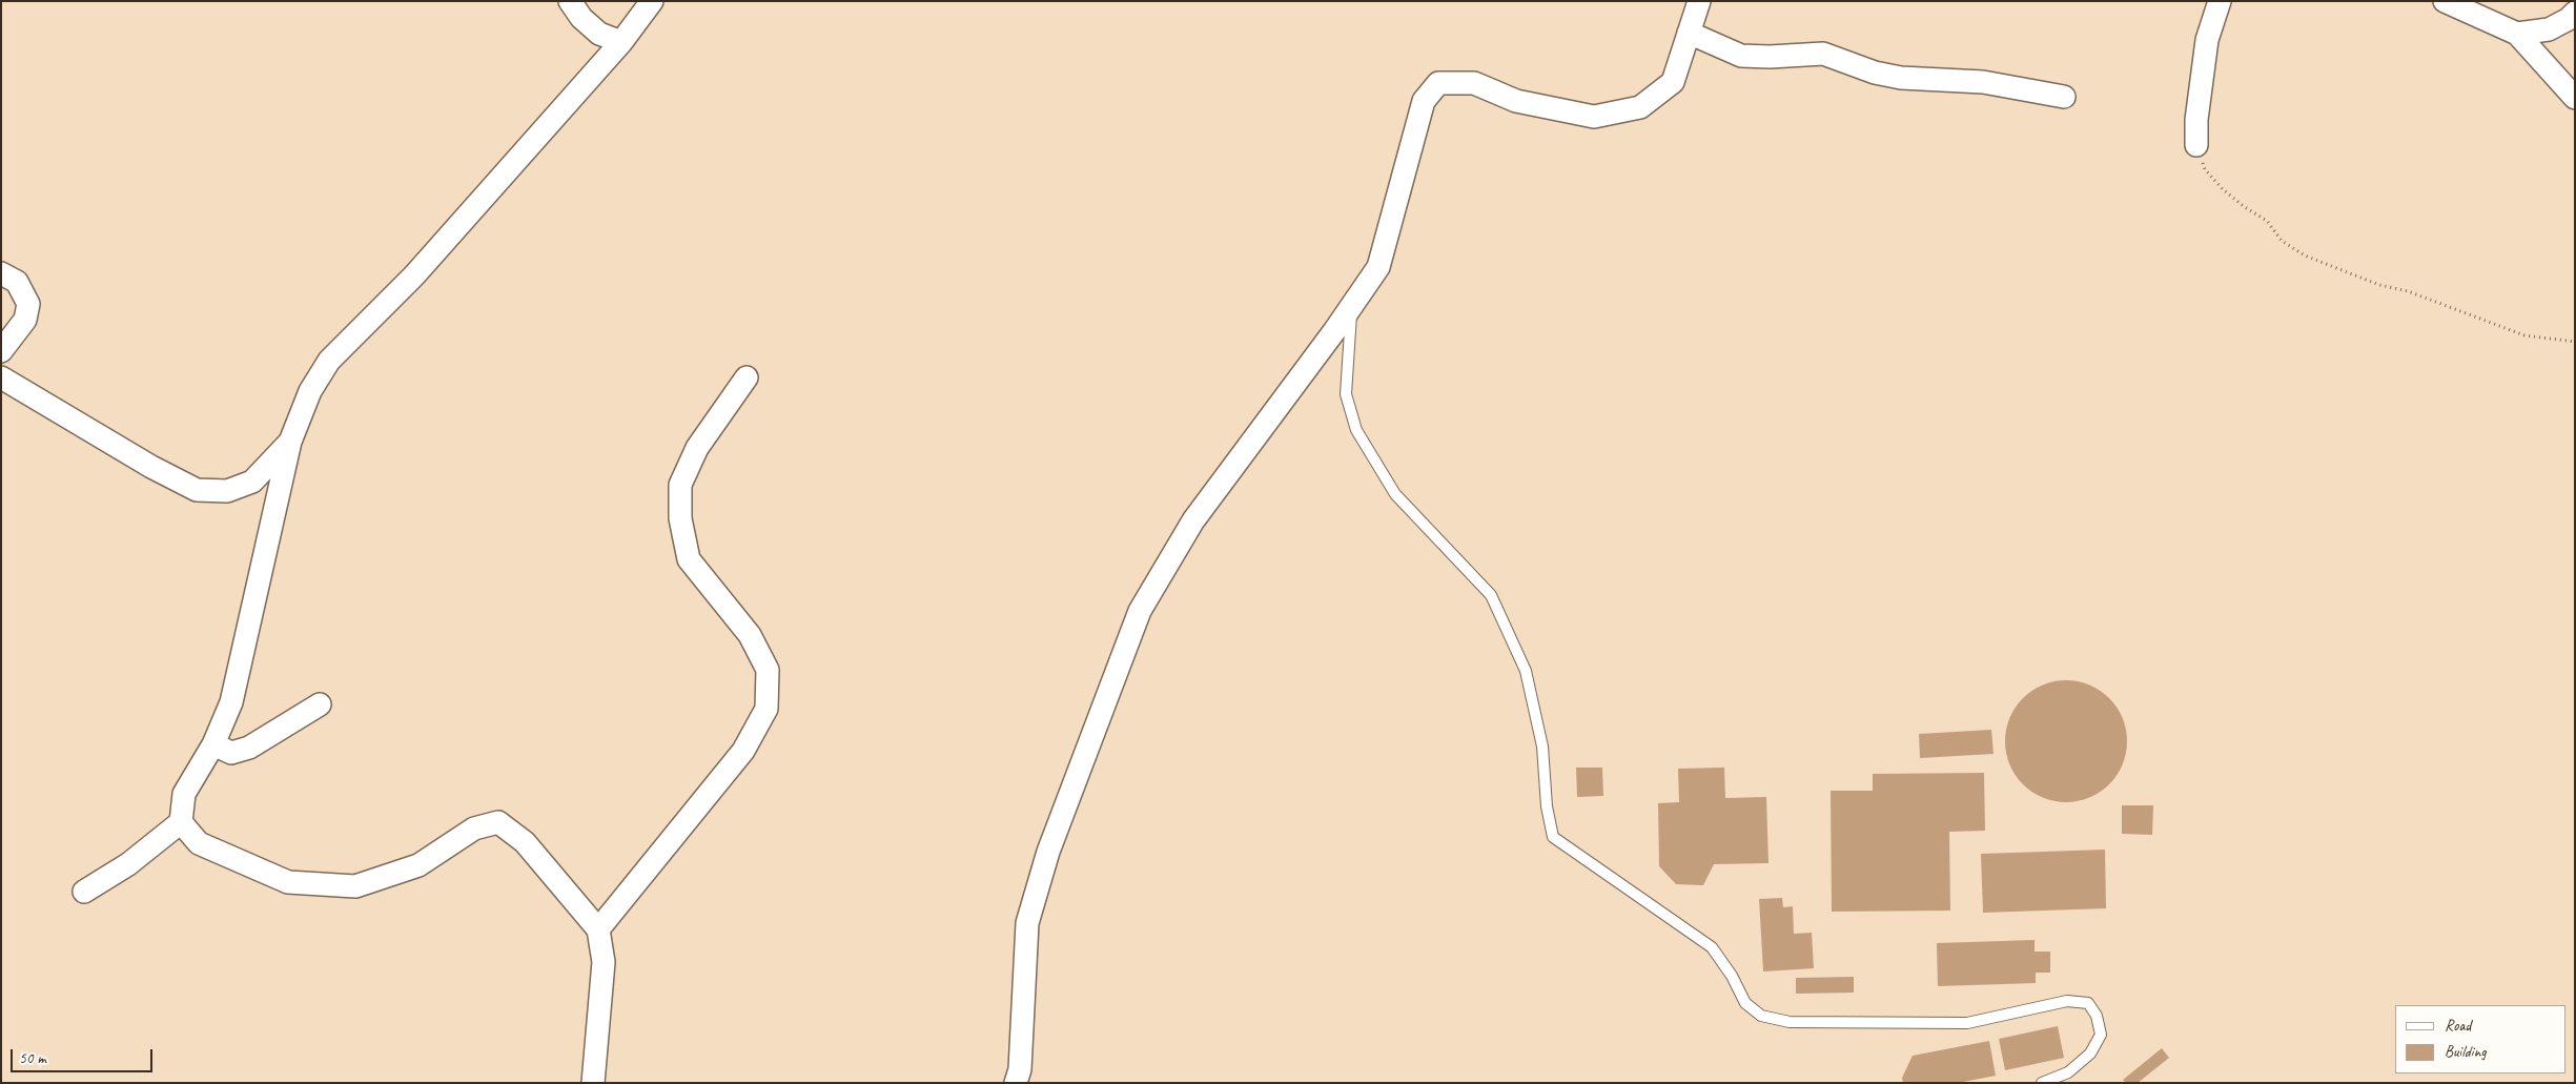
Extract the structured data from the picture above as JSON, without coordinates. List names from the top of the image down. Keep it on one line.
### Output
{"legend":["Road","Building"],"scale_bar":"50 m"}
